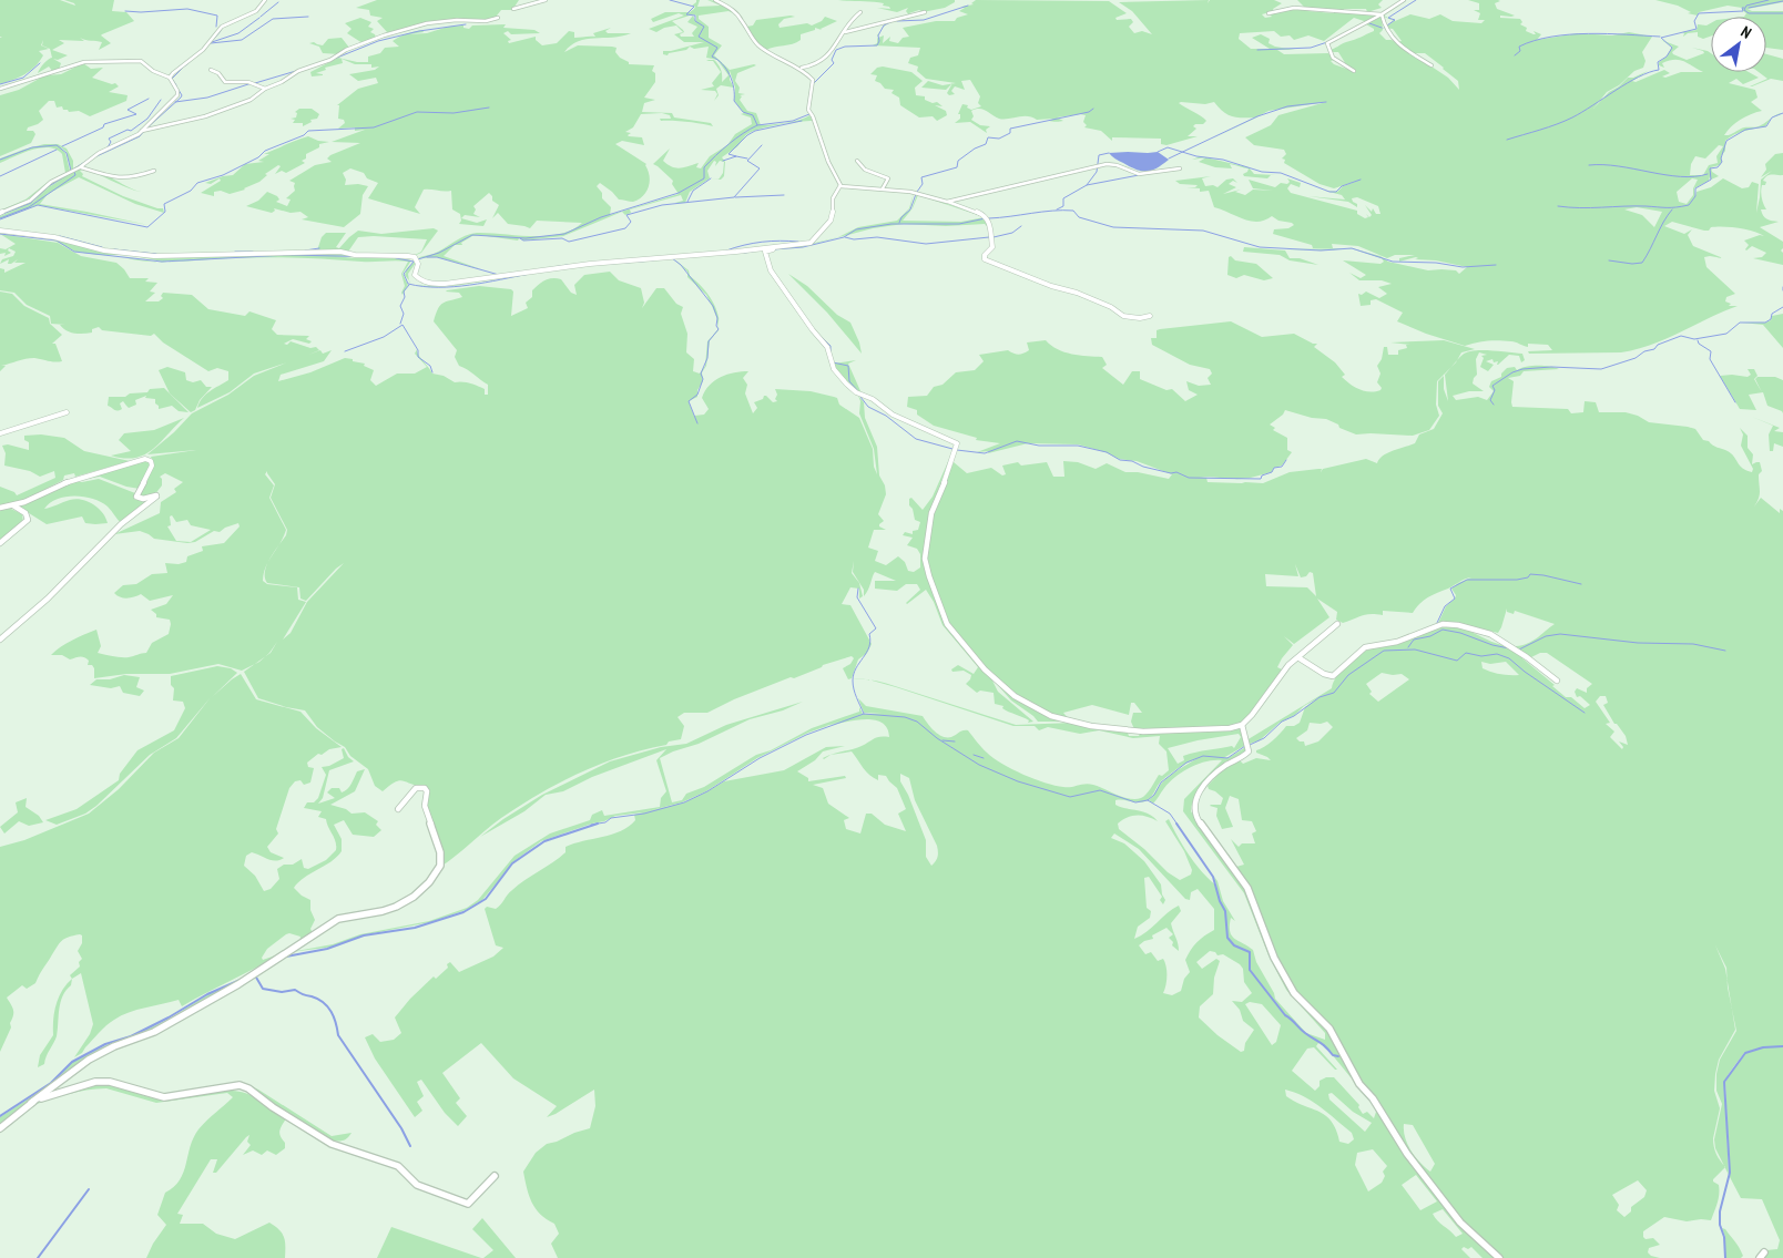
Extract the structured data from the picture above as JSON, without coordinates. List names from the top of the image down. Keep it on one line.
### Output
{"north":"top right"}
